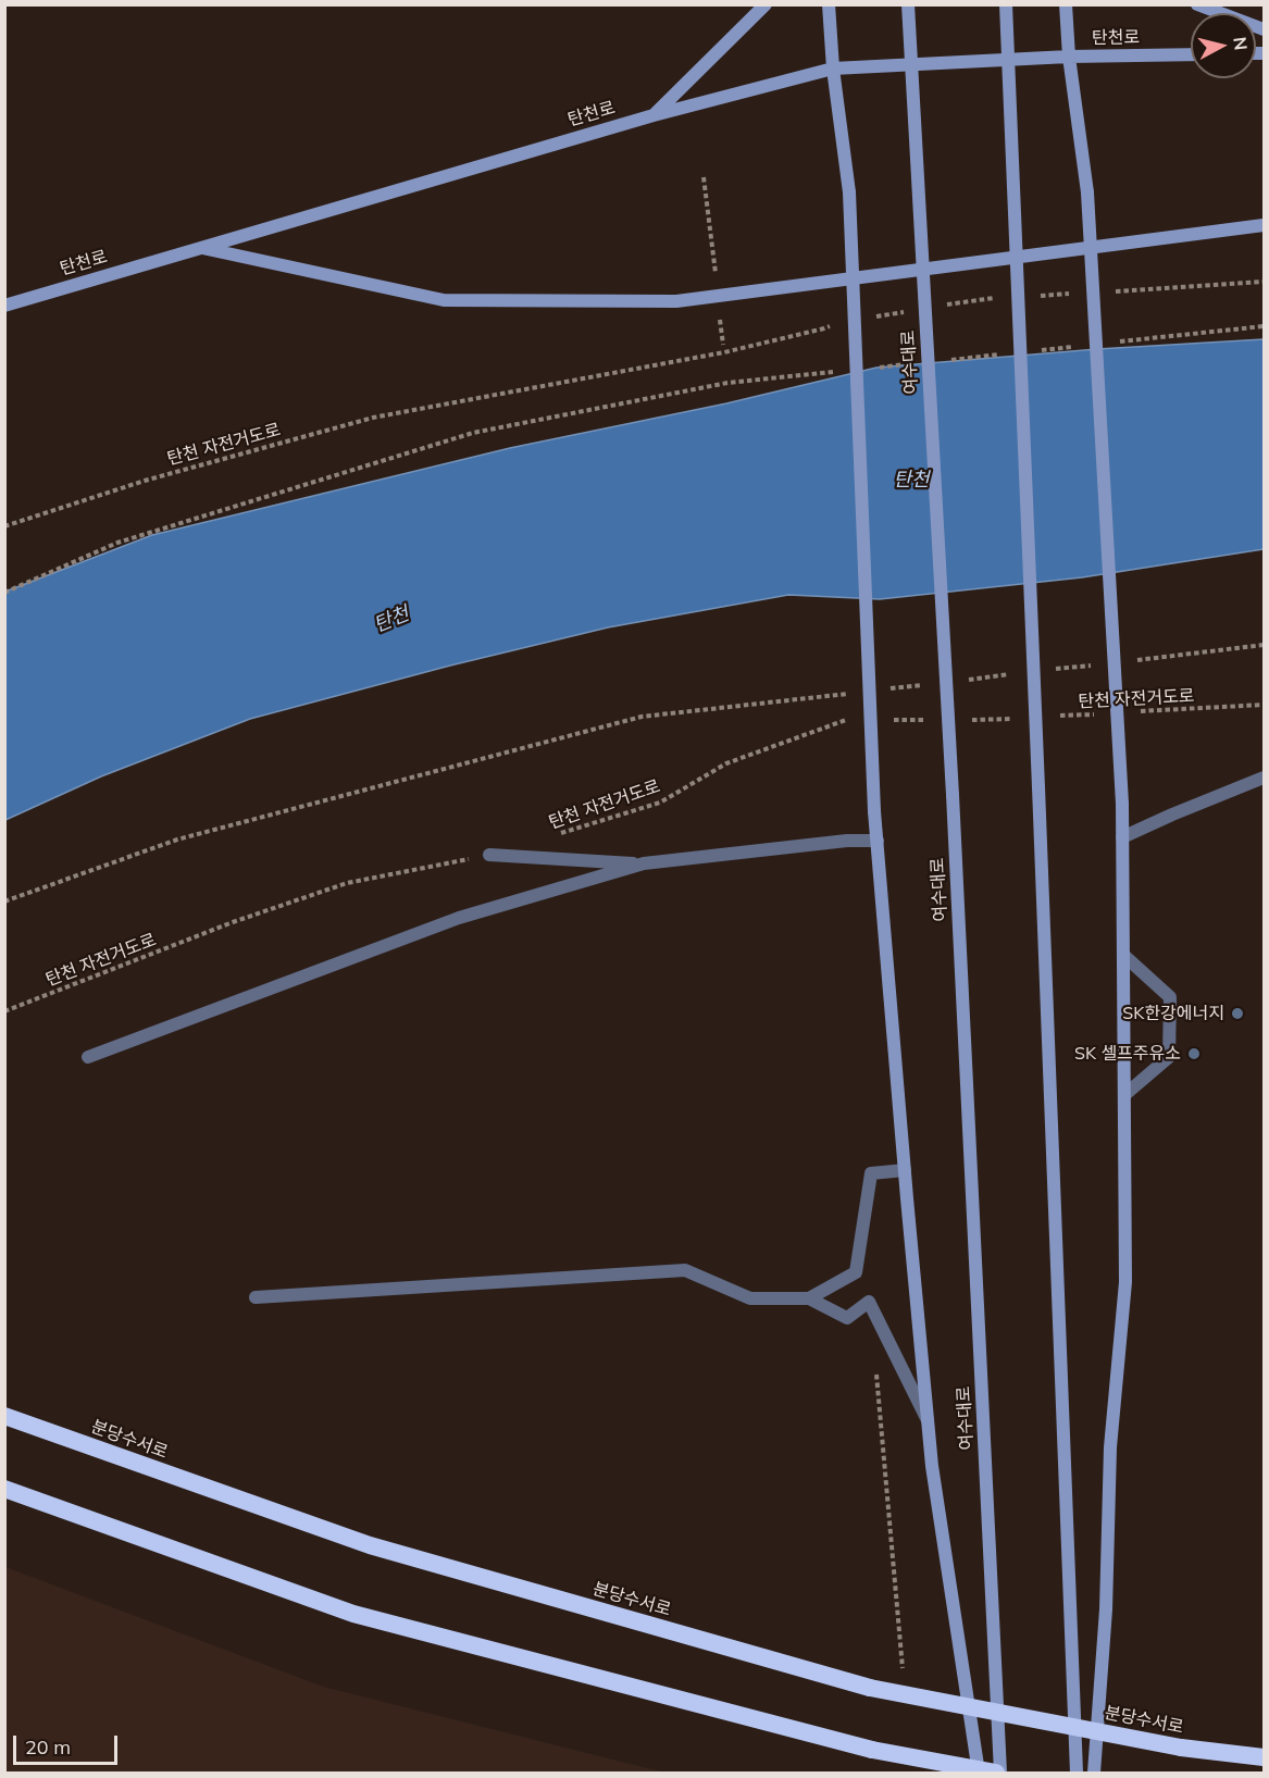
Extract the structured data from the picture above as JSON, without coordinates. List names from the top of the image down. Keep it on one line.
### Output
{"streets":{"highway":["분당수서로"],"main road":["탄천로","여수대로"],"path":["탄천 자전거도로"]},"water":["탄천"],"places":["SK한강에너지","SK 셀프주유소"],"scale_bar":"20 m","north":"right"}
